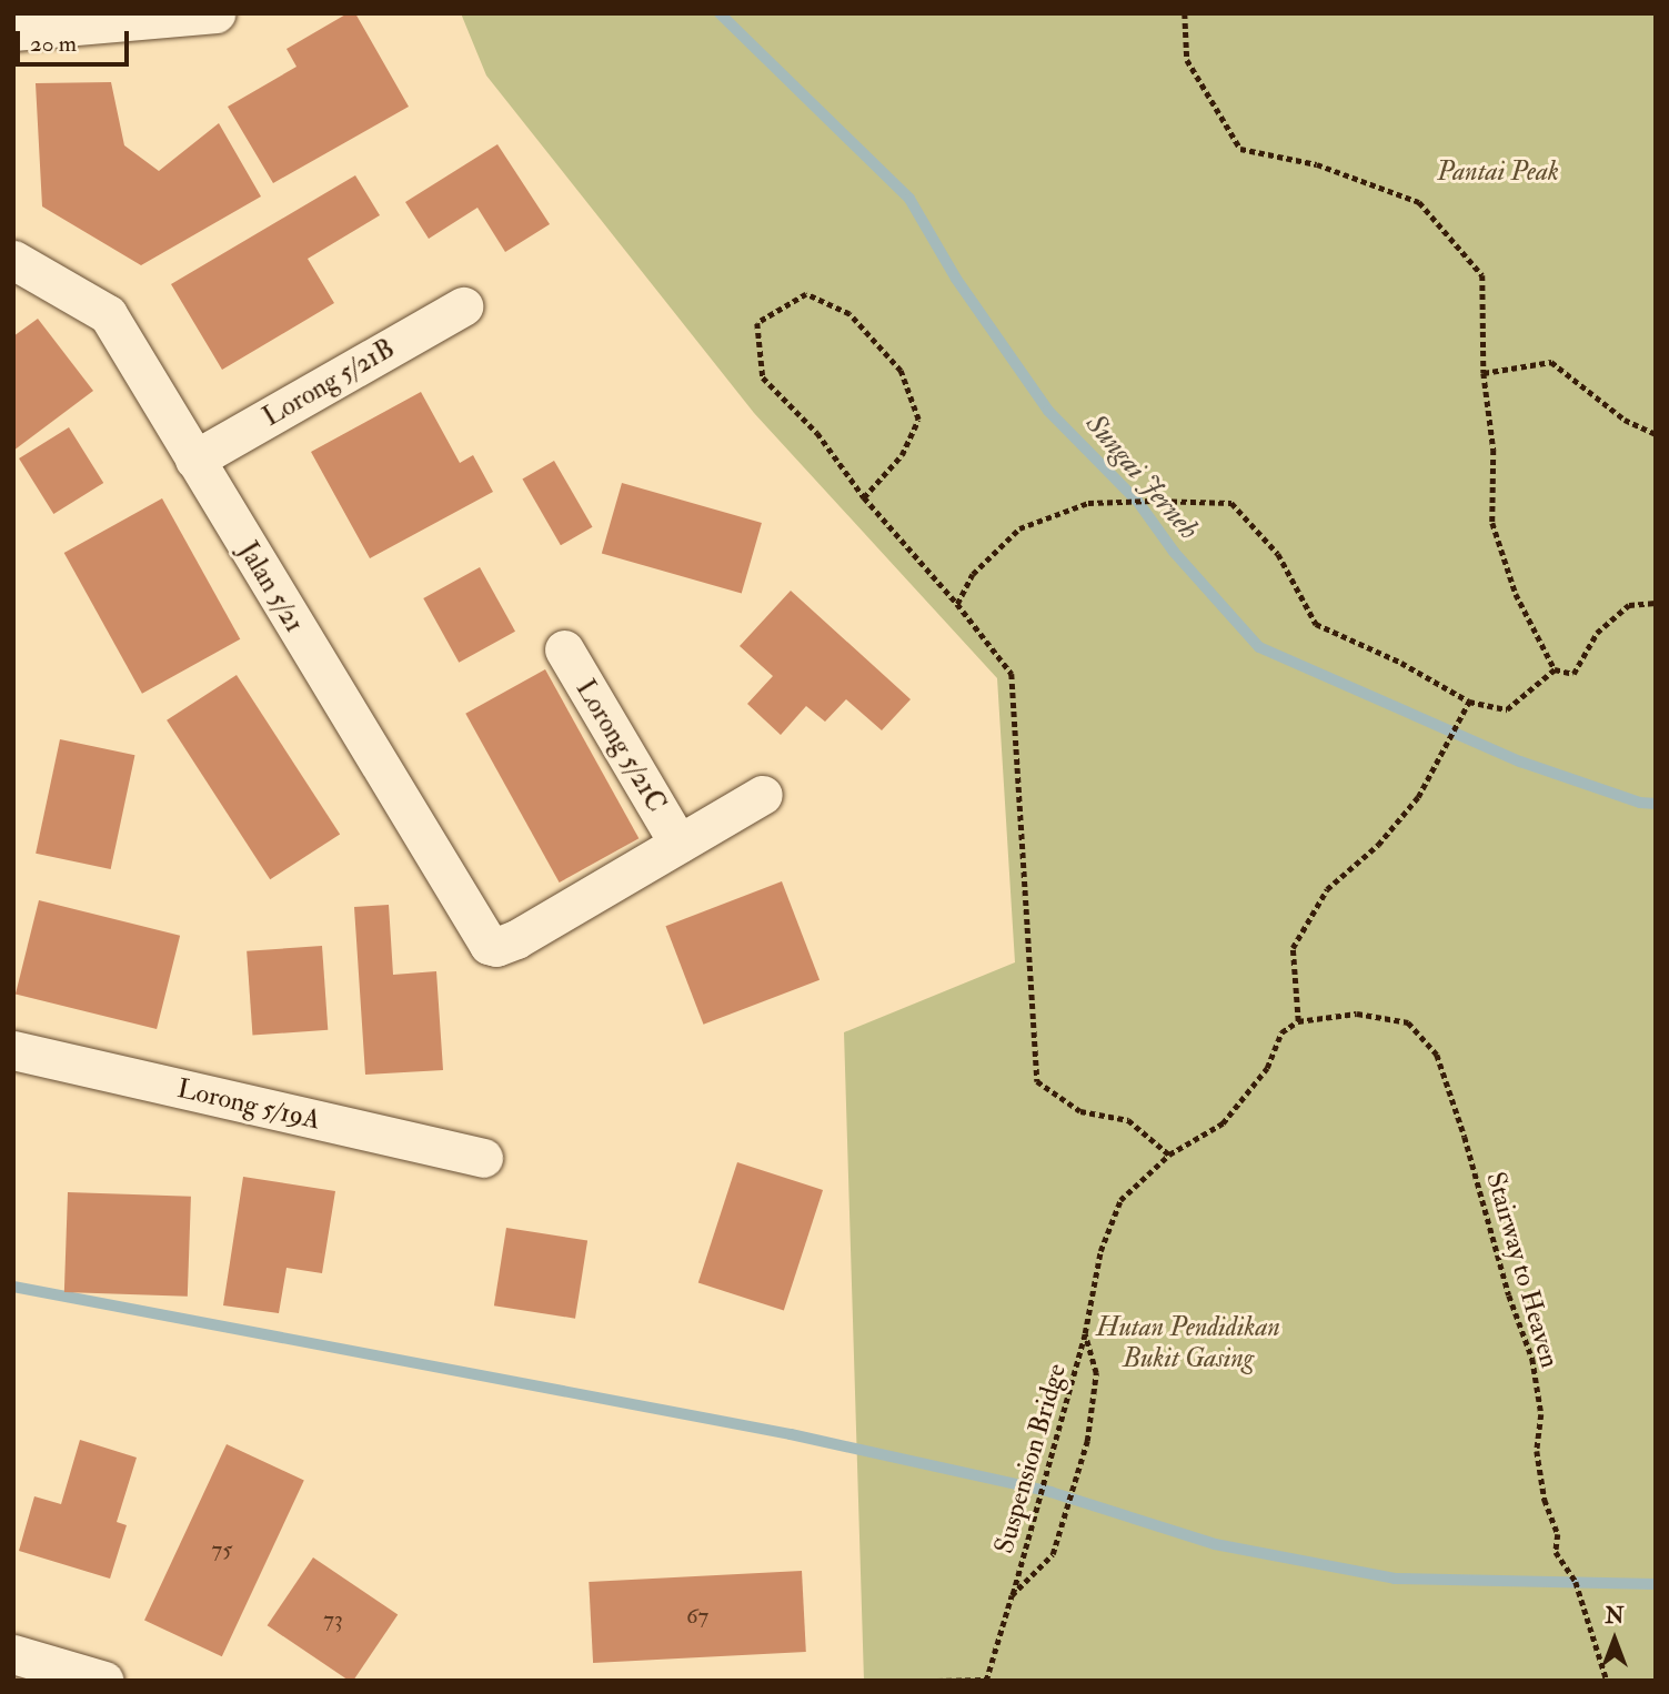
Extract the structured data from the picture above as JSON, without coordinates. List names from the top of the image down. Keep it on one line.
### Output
{"streets":{"street":["Lorong 5/21B","Jalan 5/21","Lorong 5/21C","Lorong 5/19A"],"path":["Stairway to Heaven","Suspension Bridge"]},"crossings":[["Lorong 5/21B","Jalan 5/21"],["Jalan 5/21","Lorong 5/21C"],["Stairway to Heaven","Suspension Bridge"]],"water":["Sungai Jerneh"],"parks":["Pantai Peak","Hutan Pendidikan Bukit Gasing"],"house_numbers":["75","67","73"],"scale_bar":"20 m","north":"top"}
